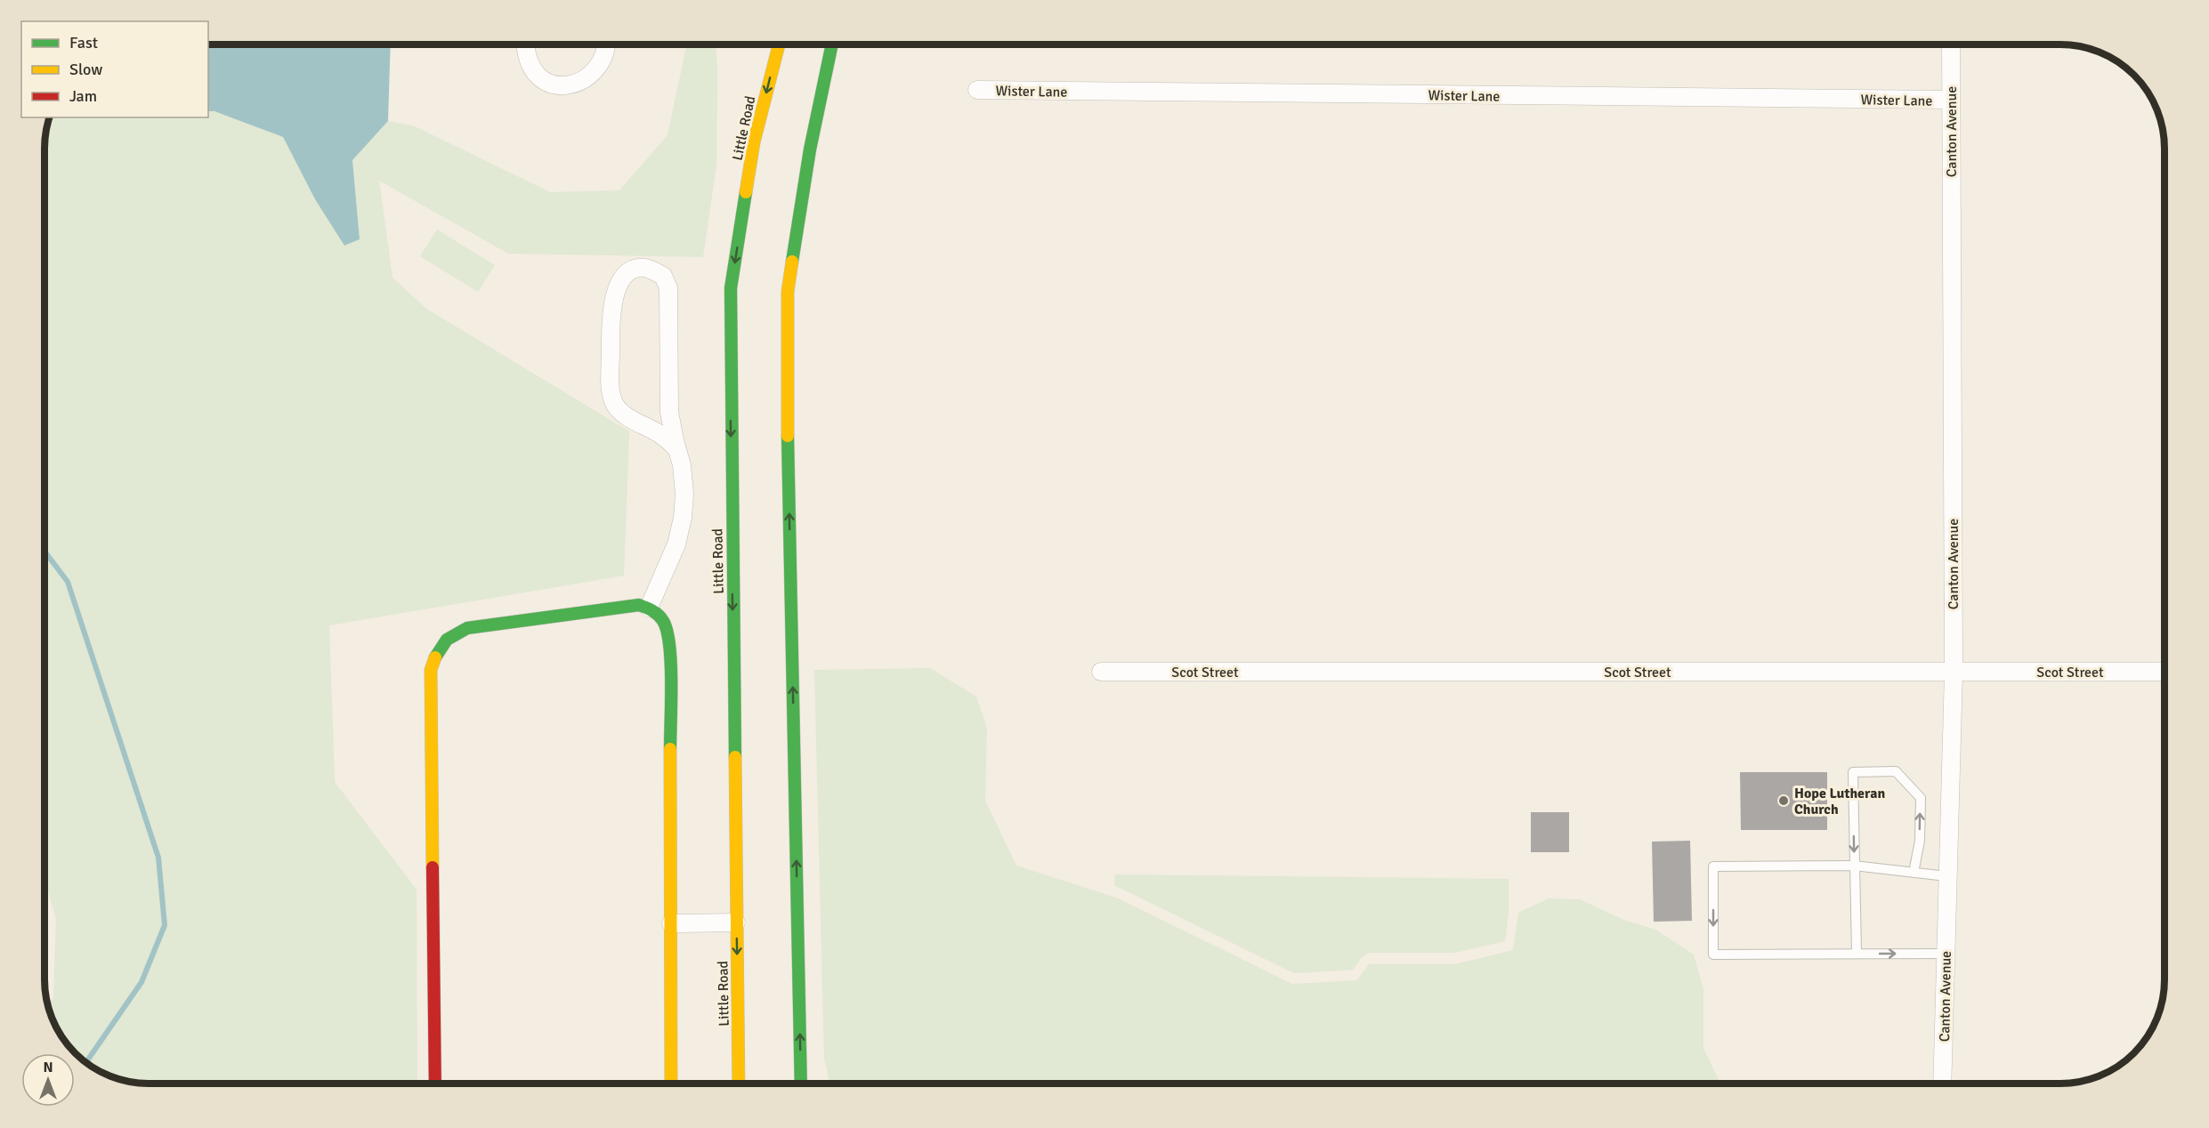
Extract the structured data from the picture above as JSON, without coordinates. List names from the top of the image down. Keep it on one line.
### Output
{"streets":{"main road":["Little Road"],"street":["Wister Lane","Canton Avenue","Scot Street"]},"crossings":[["Wister Lane","Canton Avenue"],["Canton Avenue","Scot Street"]],"places":["Hope Lutheran Church"],"legend":["Fast","Slow","Jam"],"north":"top"}
